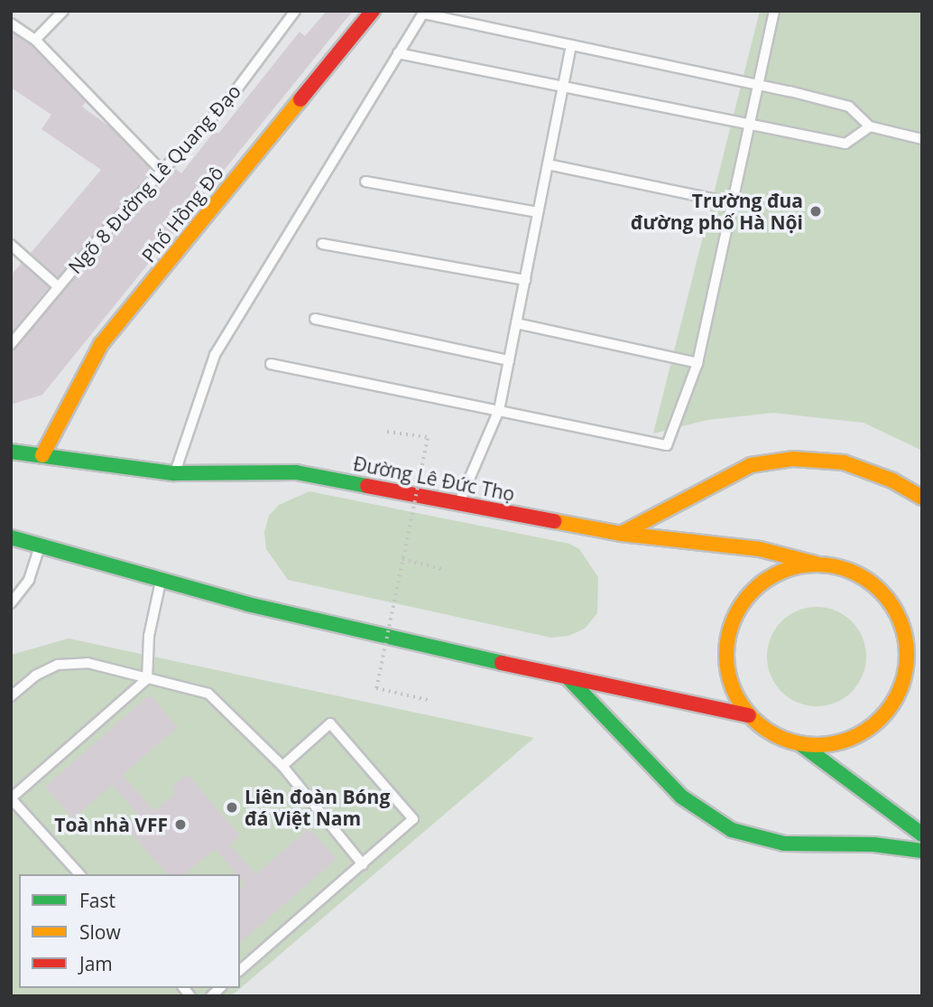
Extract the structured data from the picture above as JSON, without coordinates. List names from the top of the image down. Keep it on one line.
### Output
{"streets":{"main road":["Phố Hồng Đô","Đường Lê Đức Thọ"],"lane":["Ngõ 8 Đường Lê Quang Đạo"]},"crossings":[["Phố Hồng Đô","Đường Lê Đức Thọ"]],"places":["Trường đua đường phố Hà Nội","Liên đoàn Bóng đá Việt Nam","Toà nhà VFF"],"legend":["Fast","Slow","Jam"]}
